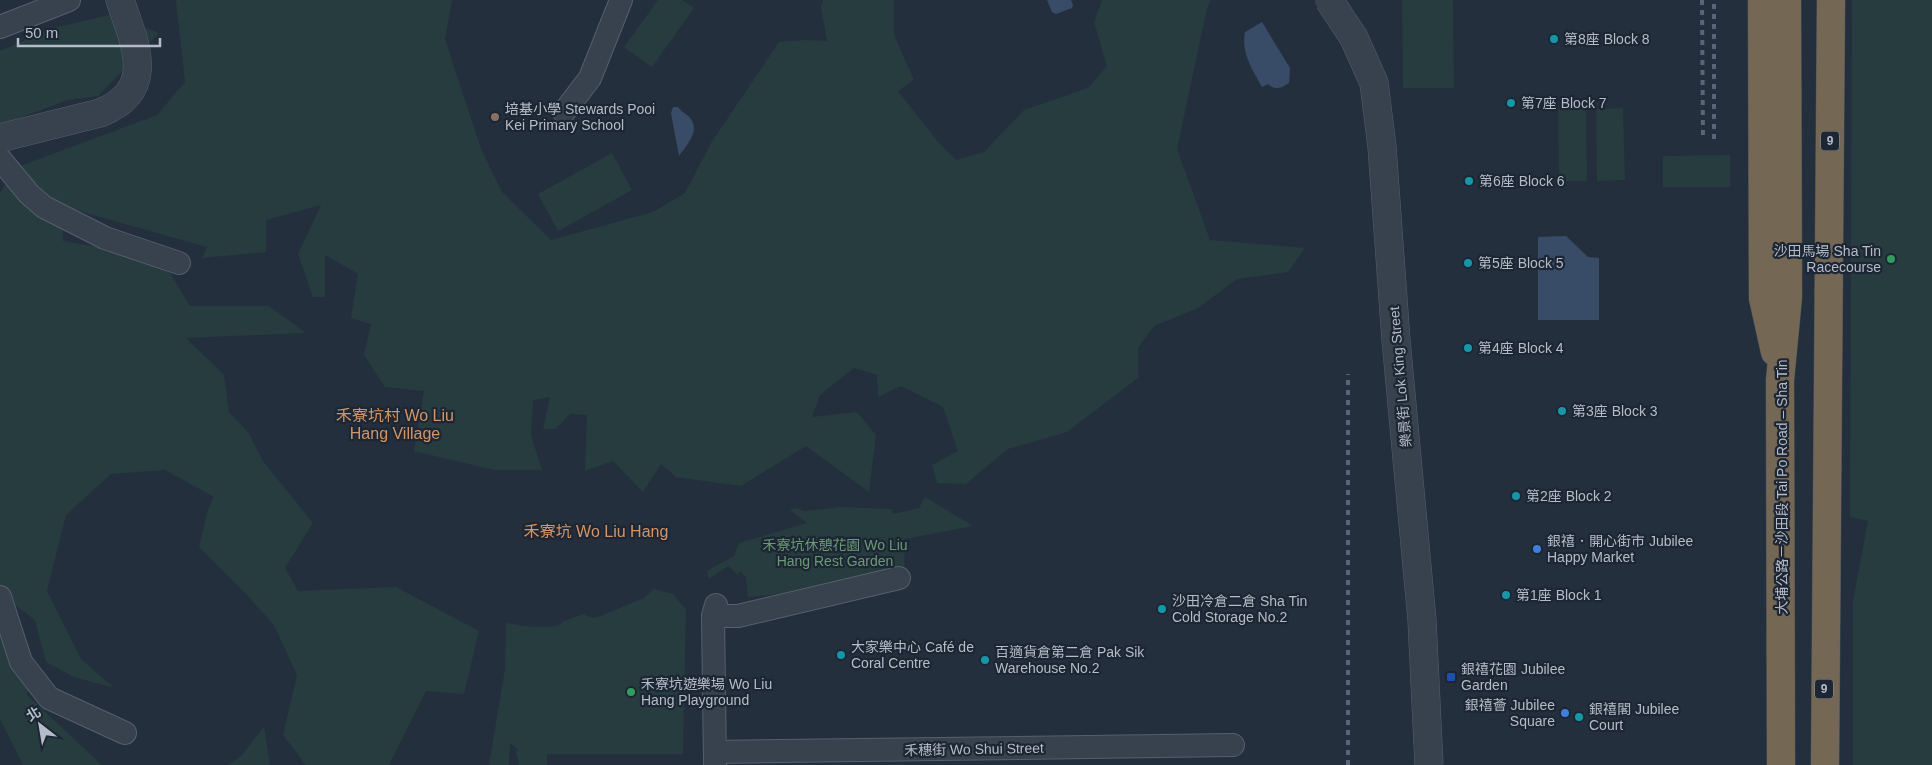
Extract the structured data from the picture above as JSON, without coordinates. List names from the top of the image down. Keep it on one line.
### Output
{"streets":{"highway":["9","大埔公路－沙田段 Tai Po Road – Sha Tin"],"street":["樂景街 Lok King Street","禾穗街 Wo Shui Street"]},"districts":["禾寮坑村 Wo Liu Hang Village","禾寮坑 Wo Liu Hang"],"parks":["禾寮坑休憩花園 Wo Liu Hang Rest Garden"],"places":{"other":["第8座 Block 8","第7座 Block 7","培基小學 Stewards Pooi Kei Primary School","第6座 Block 6","沙田馬場 Sha Tin Racecourse","第5座 Block 5","第4座 Block 4","第3座 Block 3","第2座 Block 2","銀禧．開心街市 Jubilee Happy Market","第1座 Block 1","沙田冷倉二倉 Sha Tin Cold Storage No.2","大家樂中心 Café de Coral Centre","百適貨倉第二倉 Pak Sik Warehouse No.2","禾寮坑遊樂場 Wo Liu Hang Playground","銀禧薈 Jubilee Square","銀禧閣 Jubilee Court"],"transit":["銀禧花園 Jubilee Garden"]},"scale_bar":"50 m","north":"top left"}
